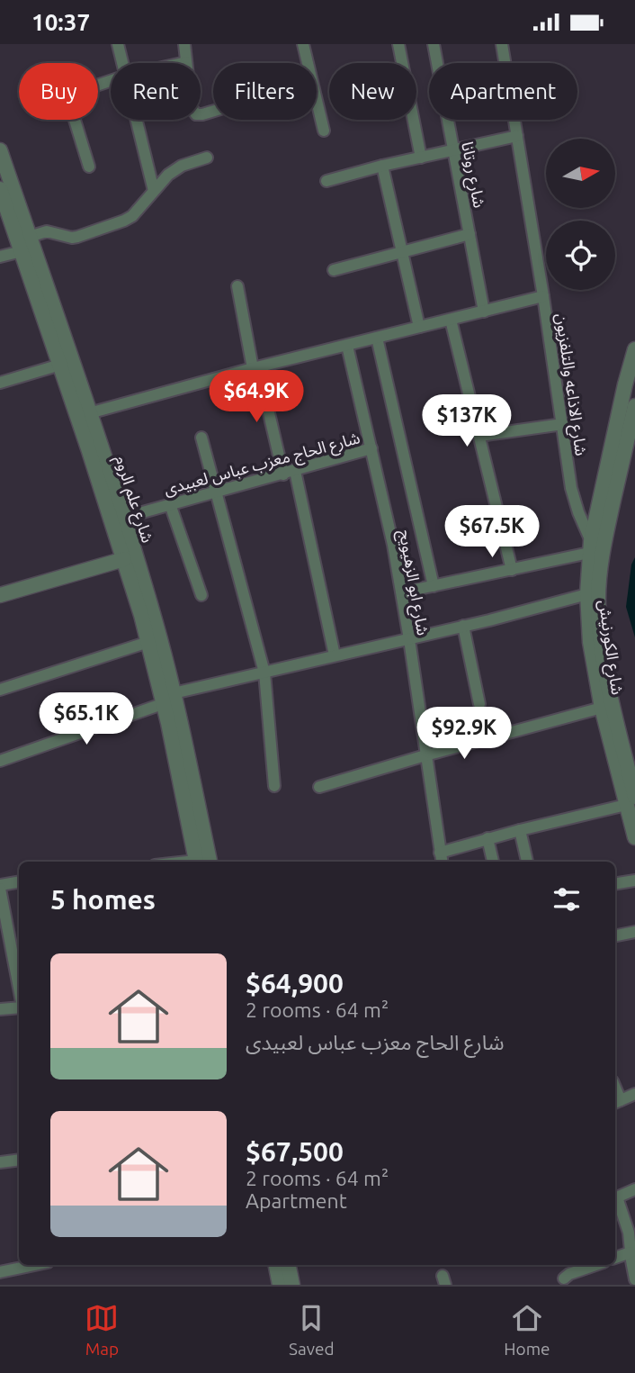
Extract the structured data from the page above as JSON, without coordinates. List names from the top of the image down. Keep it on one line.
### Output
{"streets":{"street":["شارع روتانا","شارع الاذاعه والتلفزيون","شارع الحاج معزب عباس لعبيدى","شارع علم الروم","شارع ابو الزهيويج","شارع الكورنيش"]},"crossings":[["شارع الاذاعه والتلفزيون","شارع الكورنيش"],["شارع الحاج معزب عباس لعبيدى","شارع علم الروم"],["شارع الحاج معزب عباس لعبيدى","شارع ابو الزهيويج"]],"north":"right","page":{"status":"10:37","chip":["Buy","Rent","Filters","New","Apartment"],"price":["$64.9K","$137K","$67.5K","$65.1K","$92.9K"],"heading":"5 homes","list":[{"name":"$64,900","note":"2 rooms · 64 m² · شارع الحاج معزب عباس لعبيدى"},{"name":"$67,500","note":"2 rooms · 64 m² · Apartment"}],"tabs":["Map","Saved","Home"]}}
